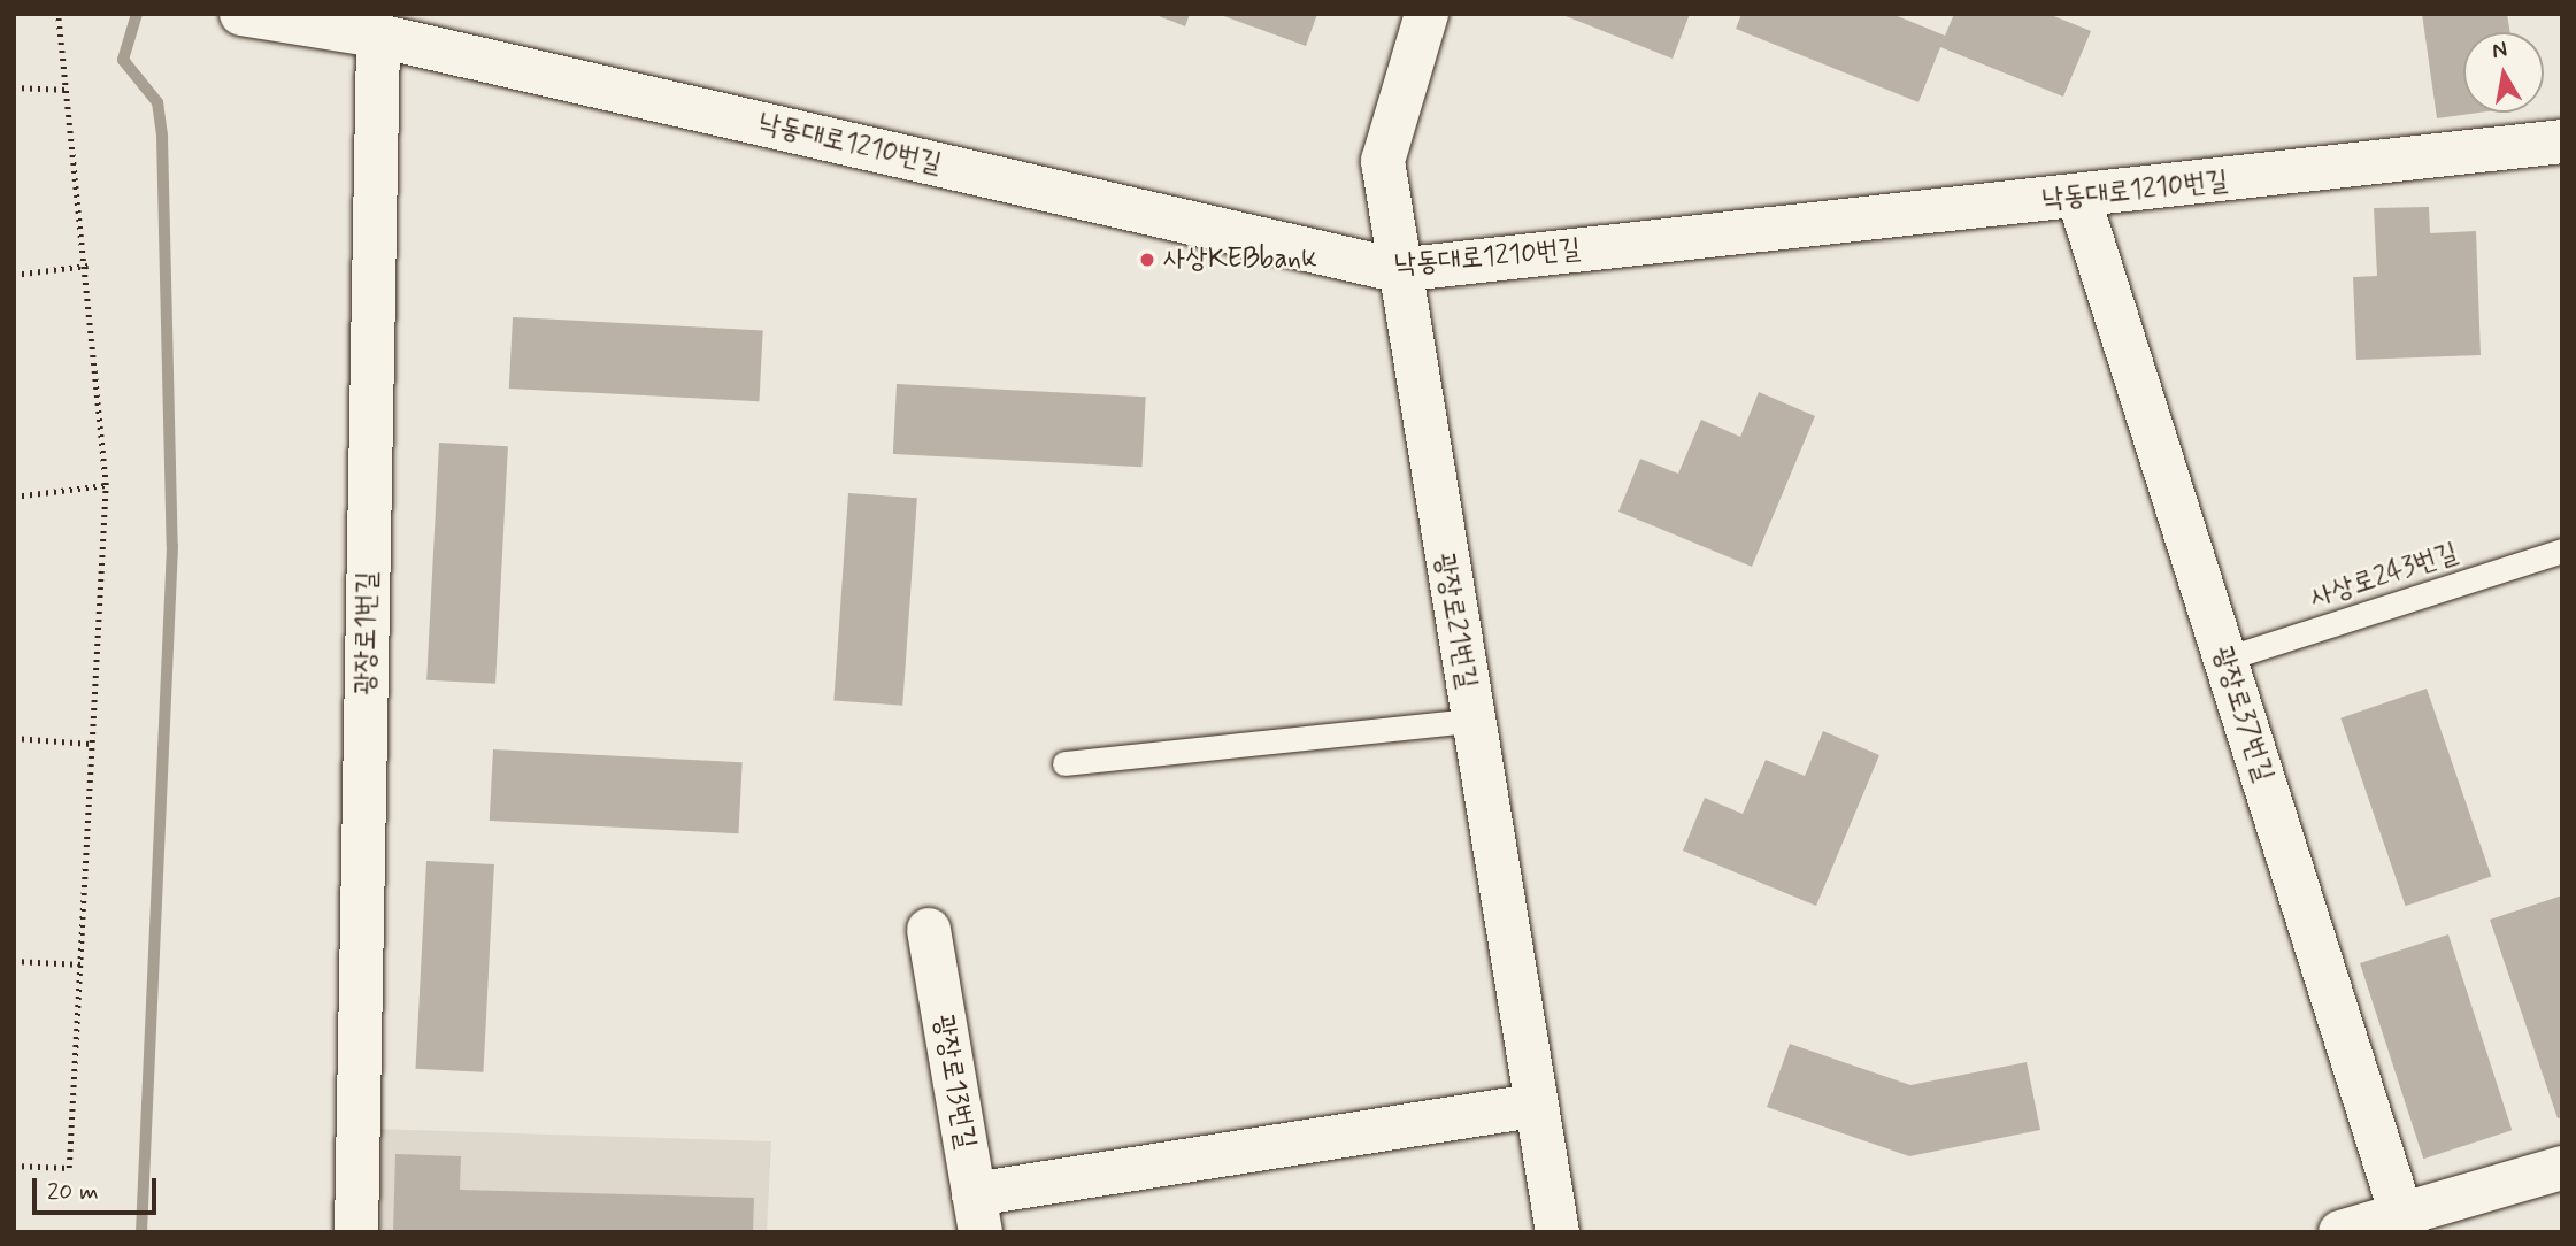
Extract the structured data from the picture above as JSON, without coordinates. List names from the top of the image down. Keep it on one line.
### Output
{"streets":{"street":["낙동대로1210번길","광장로21번길","광장로1번길","광장로37번길","광장로13번길"],"lane":["사상로243번길"]},"crossings":[["낙동대로1210번길","광장로21번길"],["낙동대로1210번길","광장로1번길"],["낙동대로1210번길","광장로37번길"],["사상로243번길","광장로37번길"]],"places":["사상KEBbank"],"scale_bar":"20 m","north":"top"}
